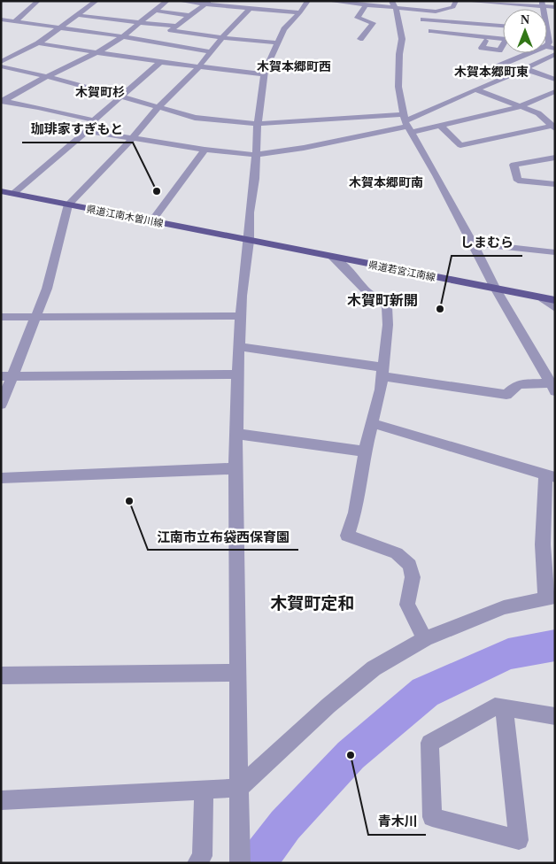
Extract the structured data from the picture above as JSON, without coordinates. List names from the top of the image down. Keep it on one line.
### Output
{"streets":{"main road":["県道江南木曽川線","県道若宮江南線"]},"crossings":[["県道江南木曽川線","県道若宮江南線"]],"districts":["木賀本郷町西","木賀本郷町東","木賀町杉","木賀本郷町南","木賀町新開","木賀町定和"],"places":["珈琲家すぎもと","しまむら","江南市立布袋西保育園","青木川"],"north":"top"}
